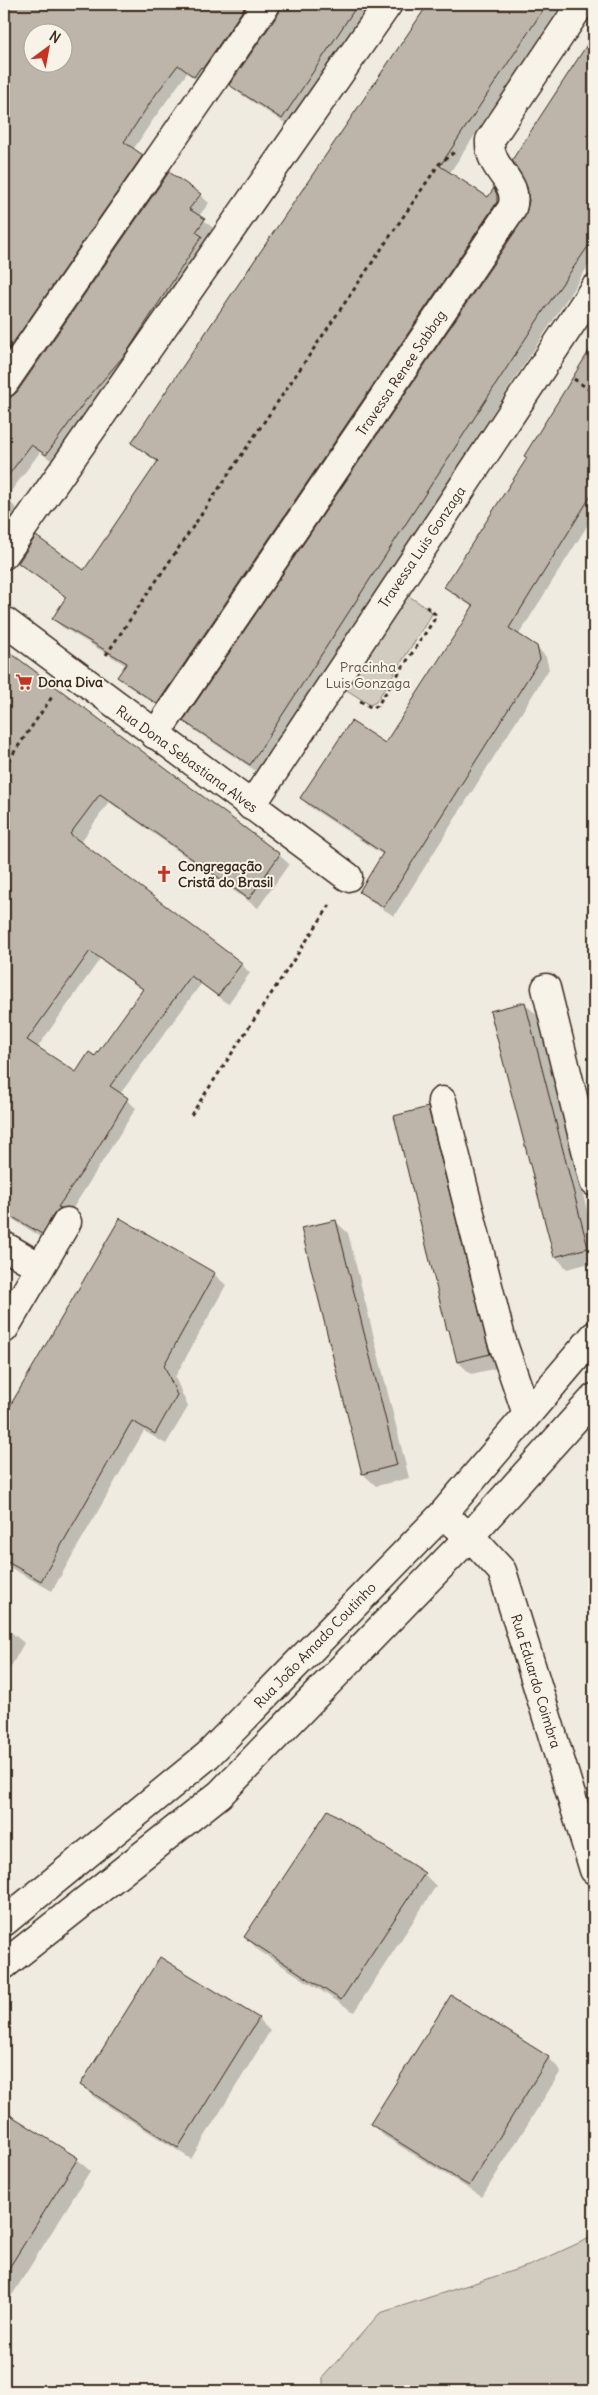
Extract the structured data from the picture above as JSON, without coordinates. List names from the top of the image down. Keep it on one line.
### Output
{"streets":{"street":["Travessa Renee Sabbag","Travessa Luis Gonzaga","Rua Dona Sebastiana Alves","Rua João Amado Coutinho","Rua Eduardo Coimbra"]},"crossings":[["Travessa Renee Sabbag","Rua Dona Sebastiana Alves"],["Travessa Luis Gonzaga","Rua Dona Sebastiana Alves"],["Rua João Amado Coutinho","Rua Eduardo Coimbra"]],"parks":["Pracinha Luis Gonzaga"],"places":{"supermarket":["Dona Diva"],"church":["Congregação Cristã do Brasil"]},"north":"top right"}
